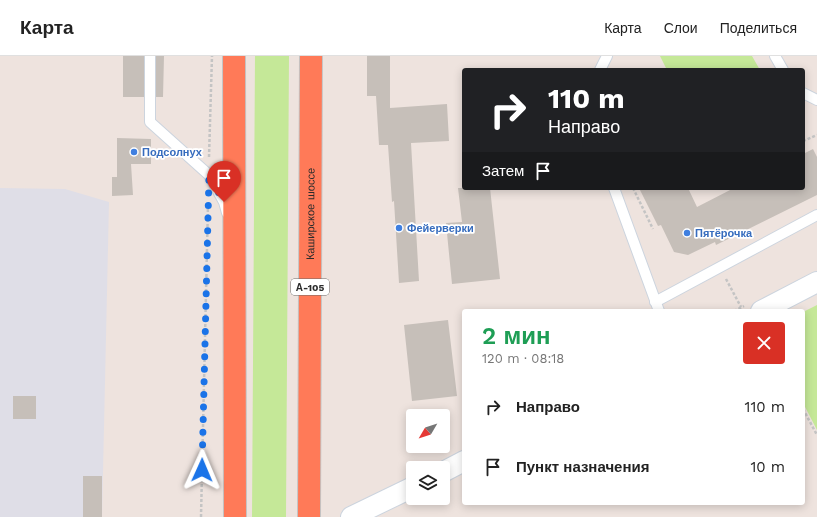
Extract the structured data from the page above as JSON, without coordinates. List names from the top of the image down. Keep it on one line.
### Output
{"streets":{"highway":["Каширское шоссе","А-105"]},"places":["Подсолнух","Фейерверки","Пятёрочка"],"north":"bottom left","page":{"header":"Карта","nav":["Карта","Слои","Поделиться"],"turn":["110 m","Направо"],"then":"Затем","heading":["2 мин","120 m · 08:18"],"list":[{"name":"Направо","value":"110 m"},{"name":"Пункт назначения","value":"10 m"}]}}
